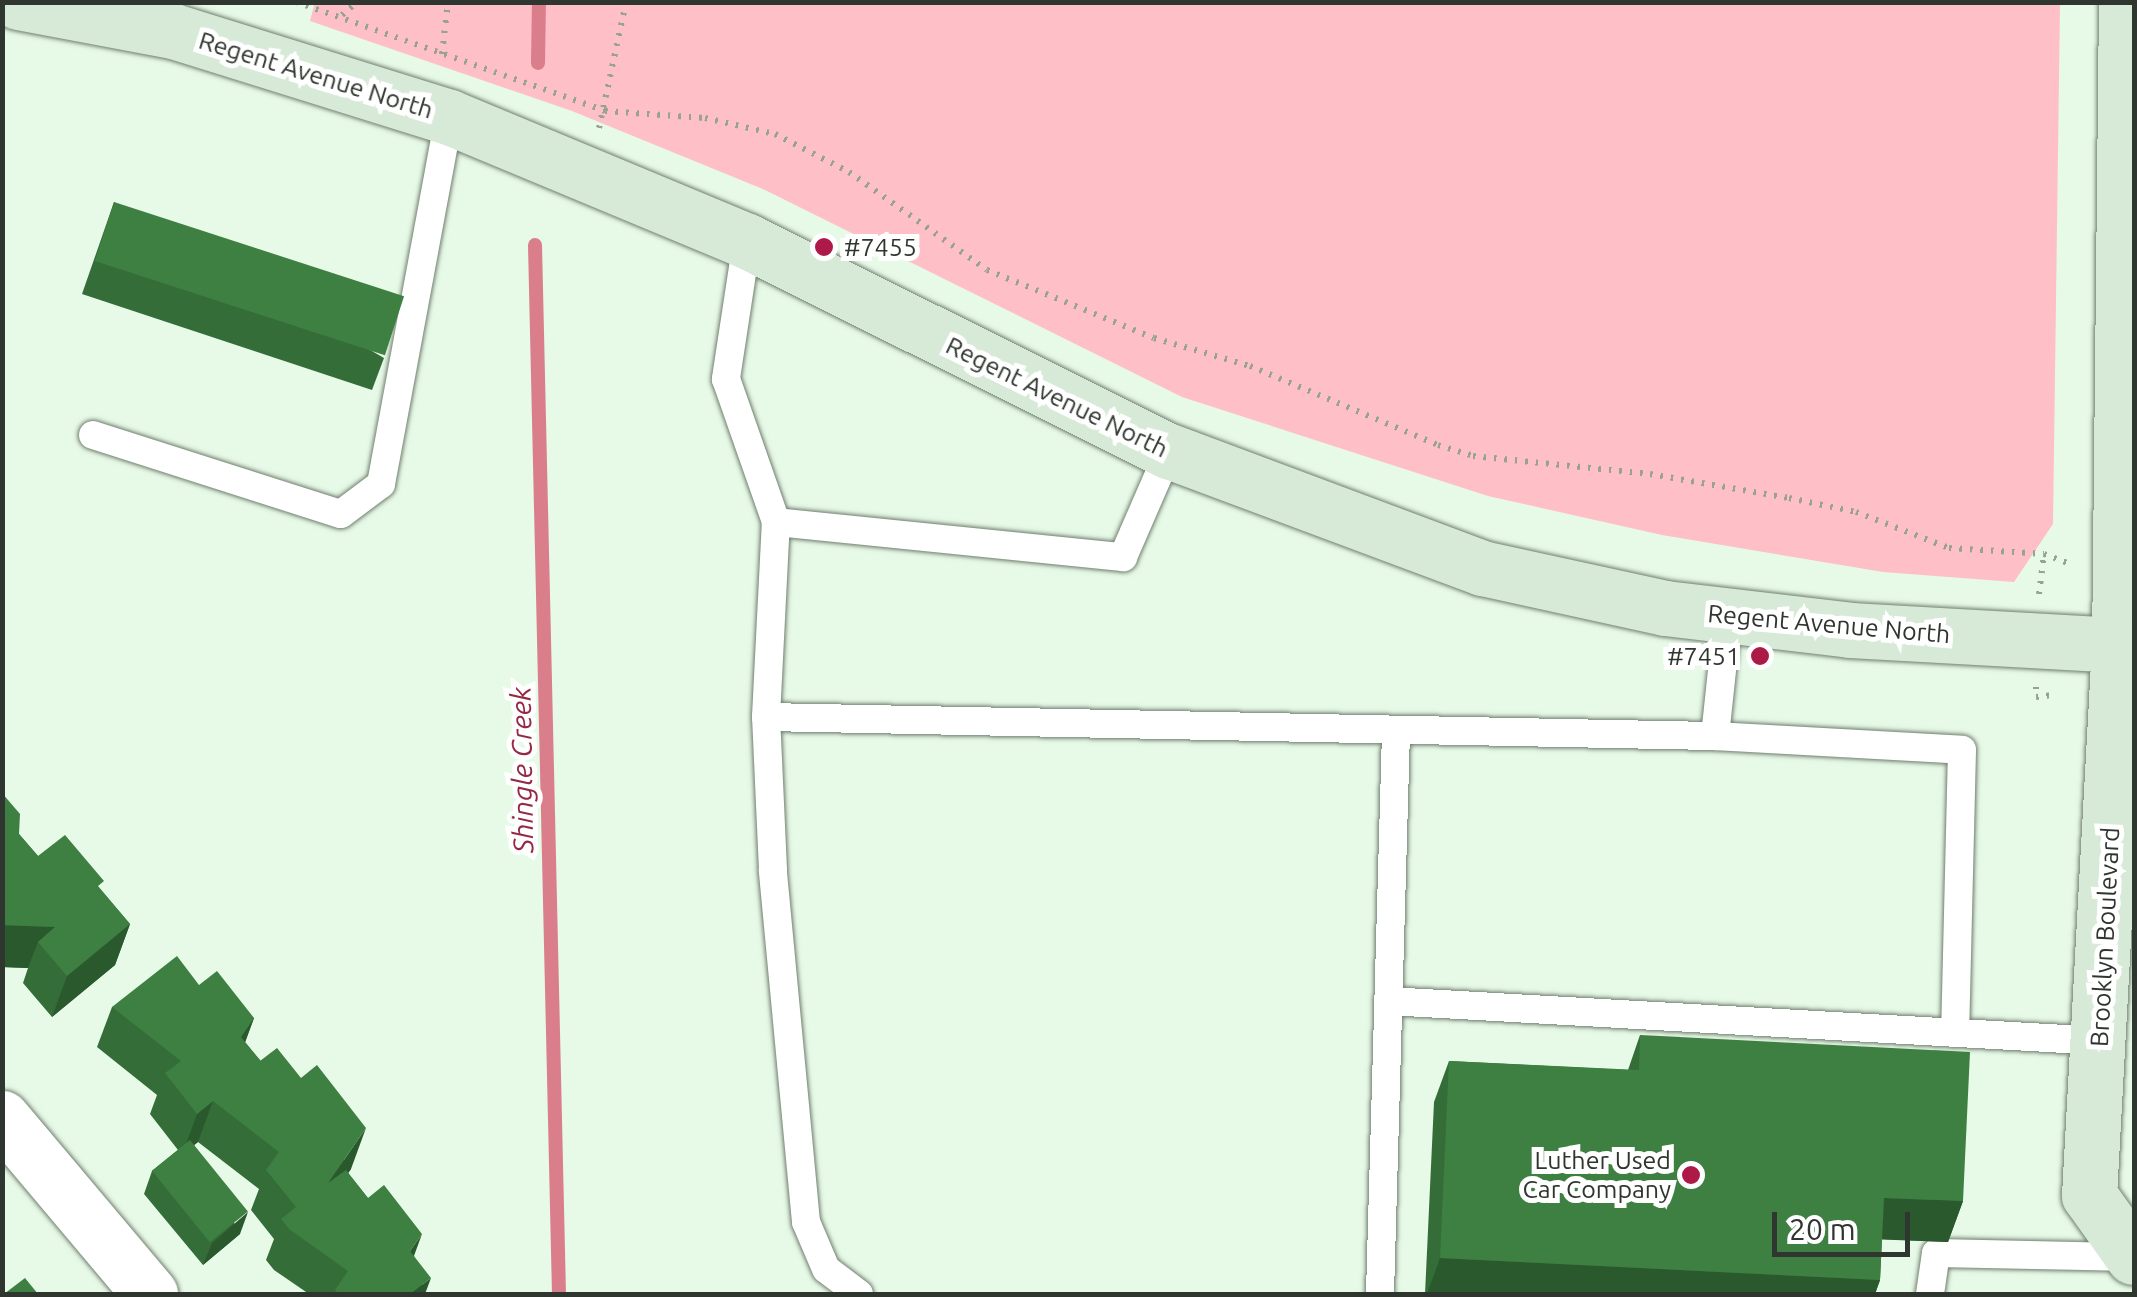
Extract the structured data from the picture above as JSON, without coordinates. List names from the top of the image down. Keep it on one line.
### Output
{"streets":{"street":["Regent Avenue North","Brooklyn Boulevard"]},"crossings":[["Regent Avenue North","Brooklyn Boulevard"]],"water":["Shingle Creek"],"places":["#7455","#7451","Luther Used Car Company"],"scale_bar":"20 m"}
